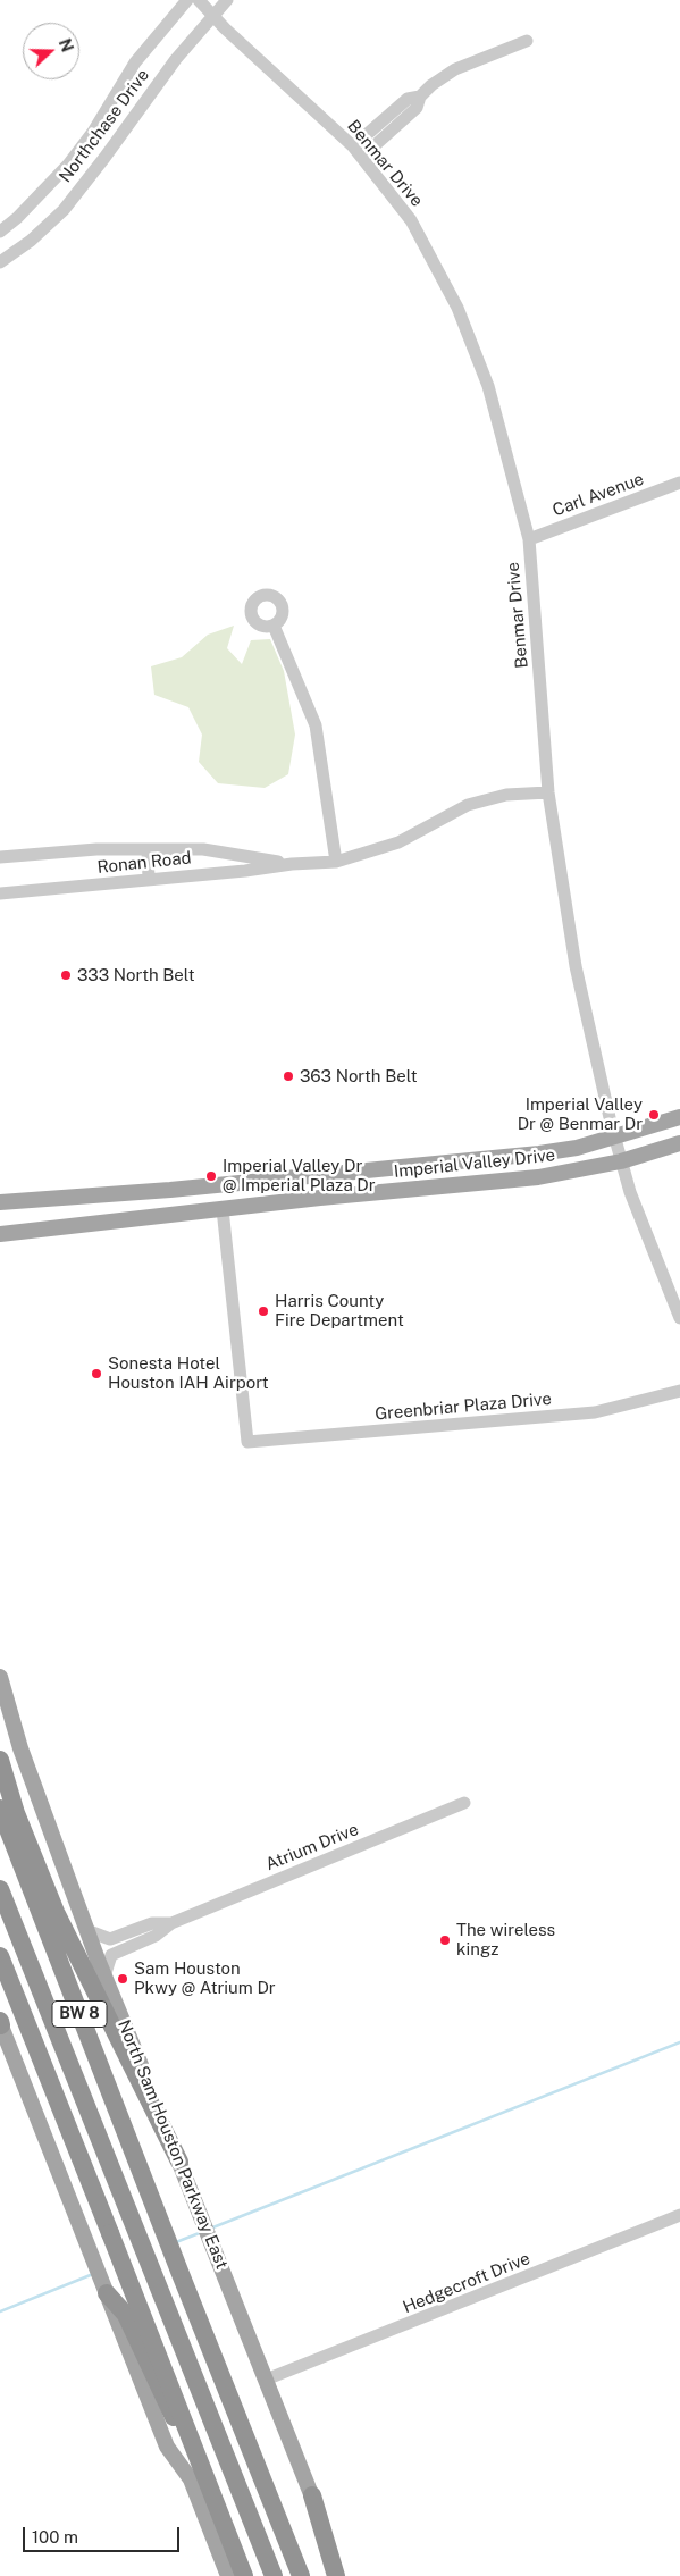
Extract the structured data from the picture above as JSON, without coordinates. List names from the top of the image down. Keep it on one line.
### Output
{"streets":{"highway":["BW 8"],"main road":["Imperial Valley Drive","North Sam Houston Parkway East"],"street":["Northchase Drive","Benmar Drive","Carl Avenue","Ronan Road","Greenbriar Plaza Drive","Atrium Drive","Hedgecroft Drive"]},"crossings":[["Northchase Drive","Benmar Drive"],["Benmar Drive","Carl Avenue"],["Benmar Drive","Ronan Road"],["Benmar Drive","Imperial Valley Drive"],["Imperial Valley Drive","Greenbriar Plaza Drive"],["Atrium Drive","North Sam Houston Parkway East"],["North Sam Houston Parkway East","Hedgecroft Drive"]],"places":["333 North Belt","363 North Belt","Imperial Valley Dr @ Benmar Dr","Imperial Valley Dr @ Imperial Plaza Dr","Harris County Fire Department","Sonesta Hotel Houston IAH Airport","The wireless kingz","Sam Houston Pkwy @ Atrium Dr"],"scale_bar":"100 m","north":"right"}
